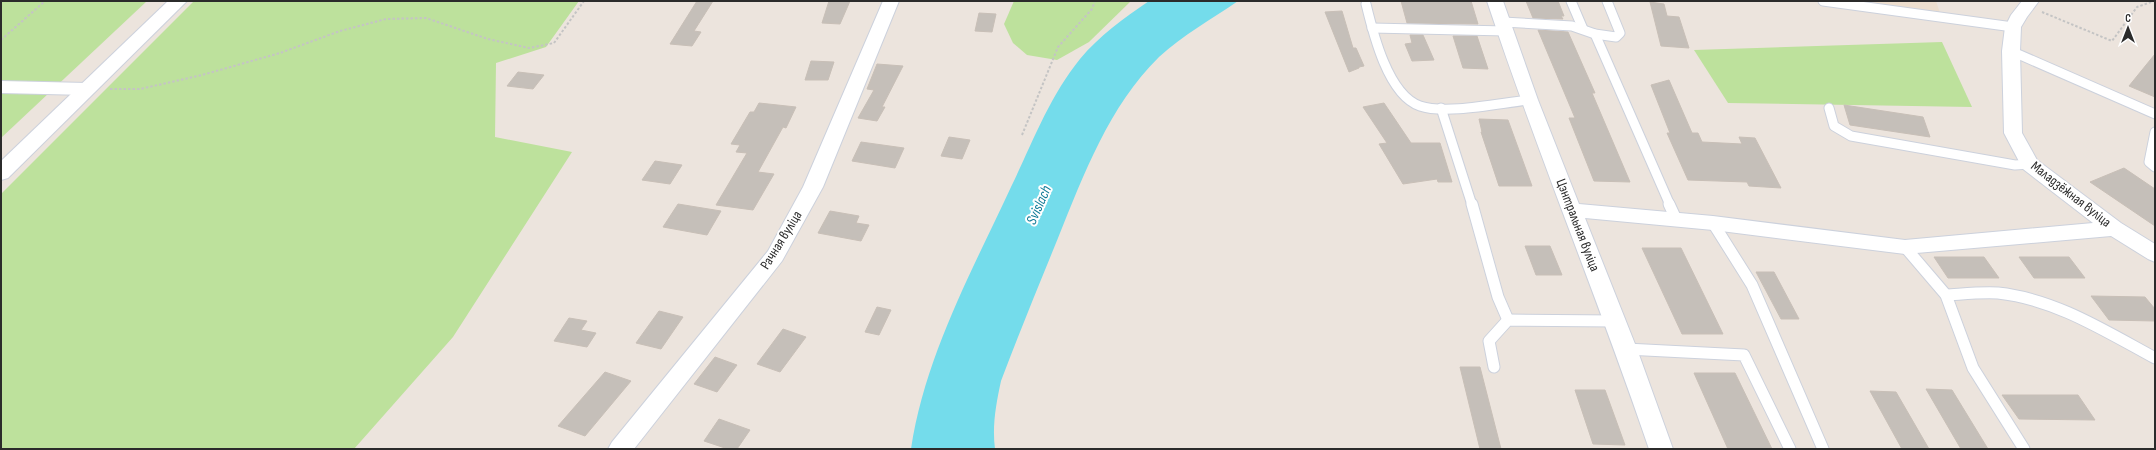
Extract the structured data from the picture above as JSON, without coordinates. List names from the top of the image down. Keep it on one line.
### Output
{"streets":{"street":["Маладзёжная вуліца","Цэнтральная вуліца","Рачная вуліца"]},"water":["Svislach"],"north":"top"}
